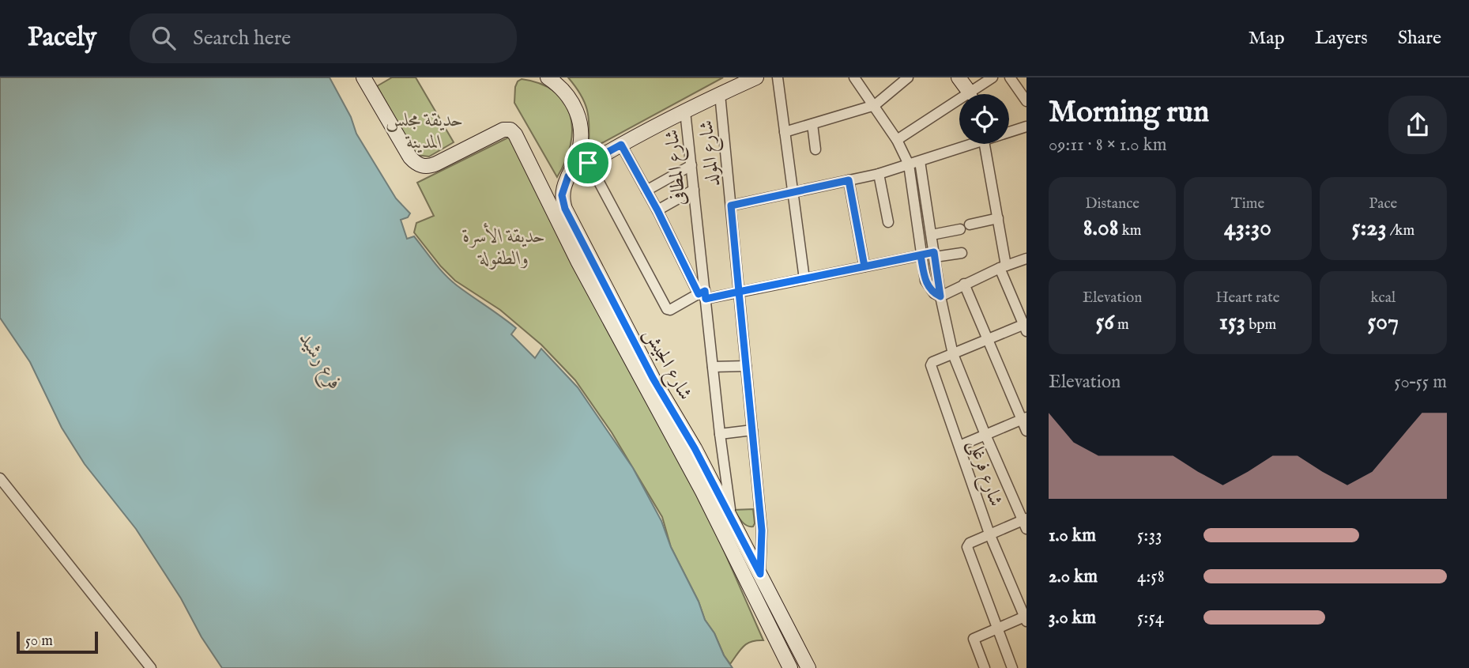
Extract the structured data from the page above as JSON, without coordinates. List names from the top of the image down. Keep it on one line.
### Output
{"streets":{"main road":["شارع الجيش"],"street":["شارع المولد","شارع المطافى","شارع فرغلى"]},"crossings":[["شارع المولد","شارع الجيش"],["شارع المطافى","شارع الجيش"]],"water":["فرع رشيد"],"parks":["حديقة مجلس المدينة","حديقة الأسرة والطفولة"],"scale_bar":"50 m","page":{"header":"Pacely","search":"Search here","nav":["Map","Layers","Share"],"heading":["Morning run","09:11 · 8 × 1.0 km"],"stats":[["Distance","8.08 km"],["Time","43:30"],["Pace","5:23 /km"],["Elevation","56 m"],["Heart rate","153 bpm"],["kcal","507"]],"chart":["Elevation","50–55 m"],"list":[{"name":"1.0 km","note":"5:33"},{"name":"2.0 km","note":"4:58"},{"name":"3.0 km","note":"5:54"}],"scale":"50 m"}}
